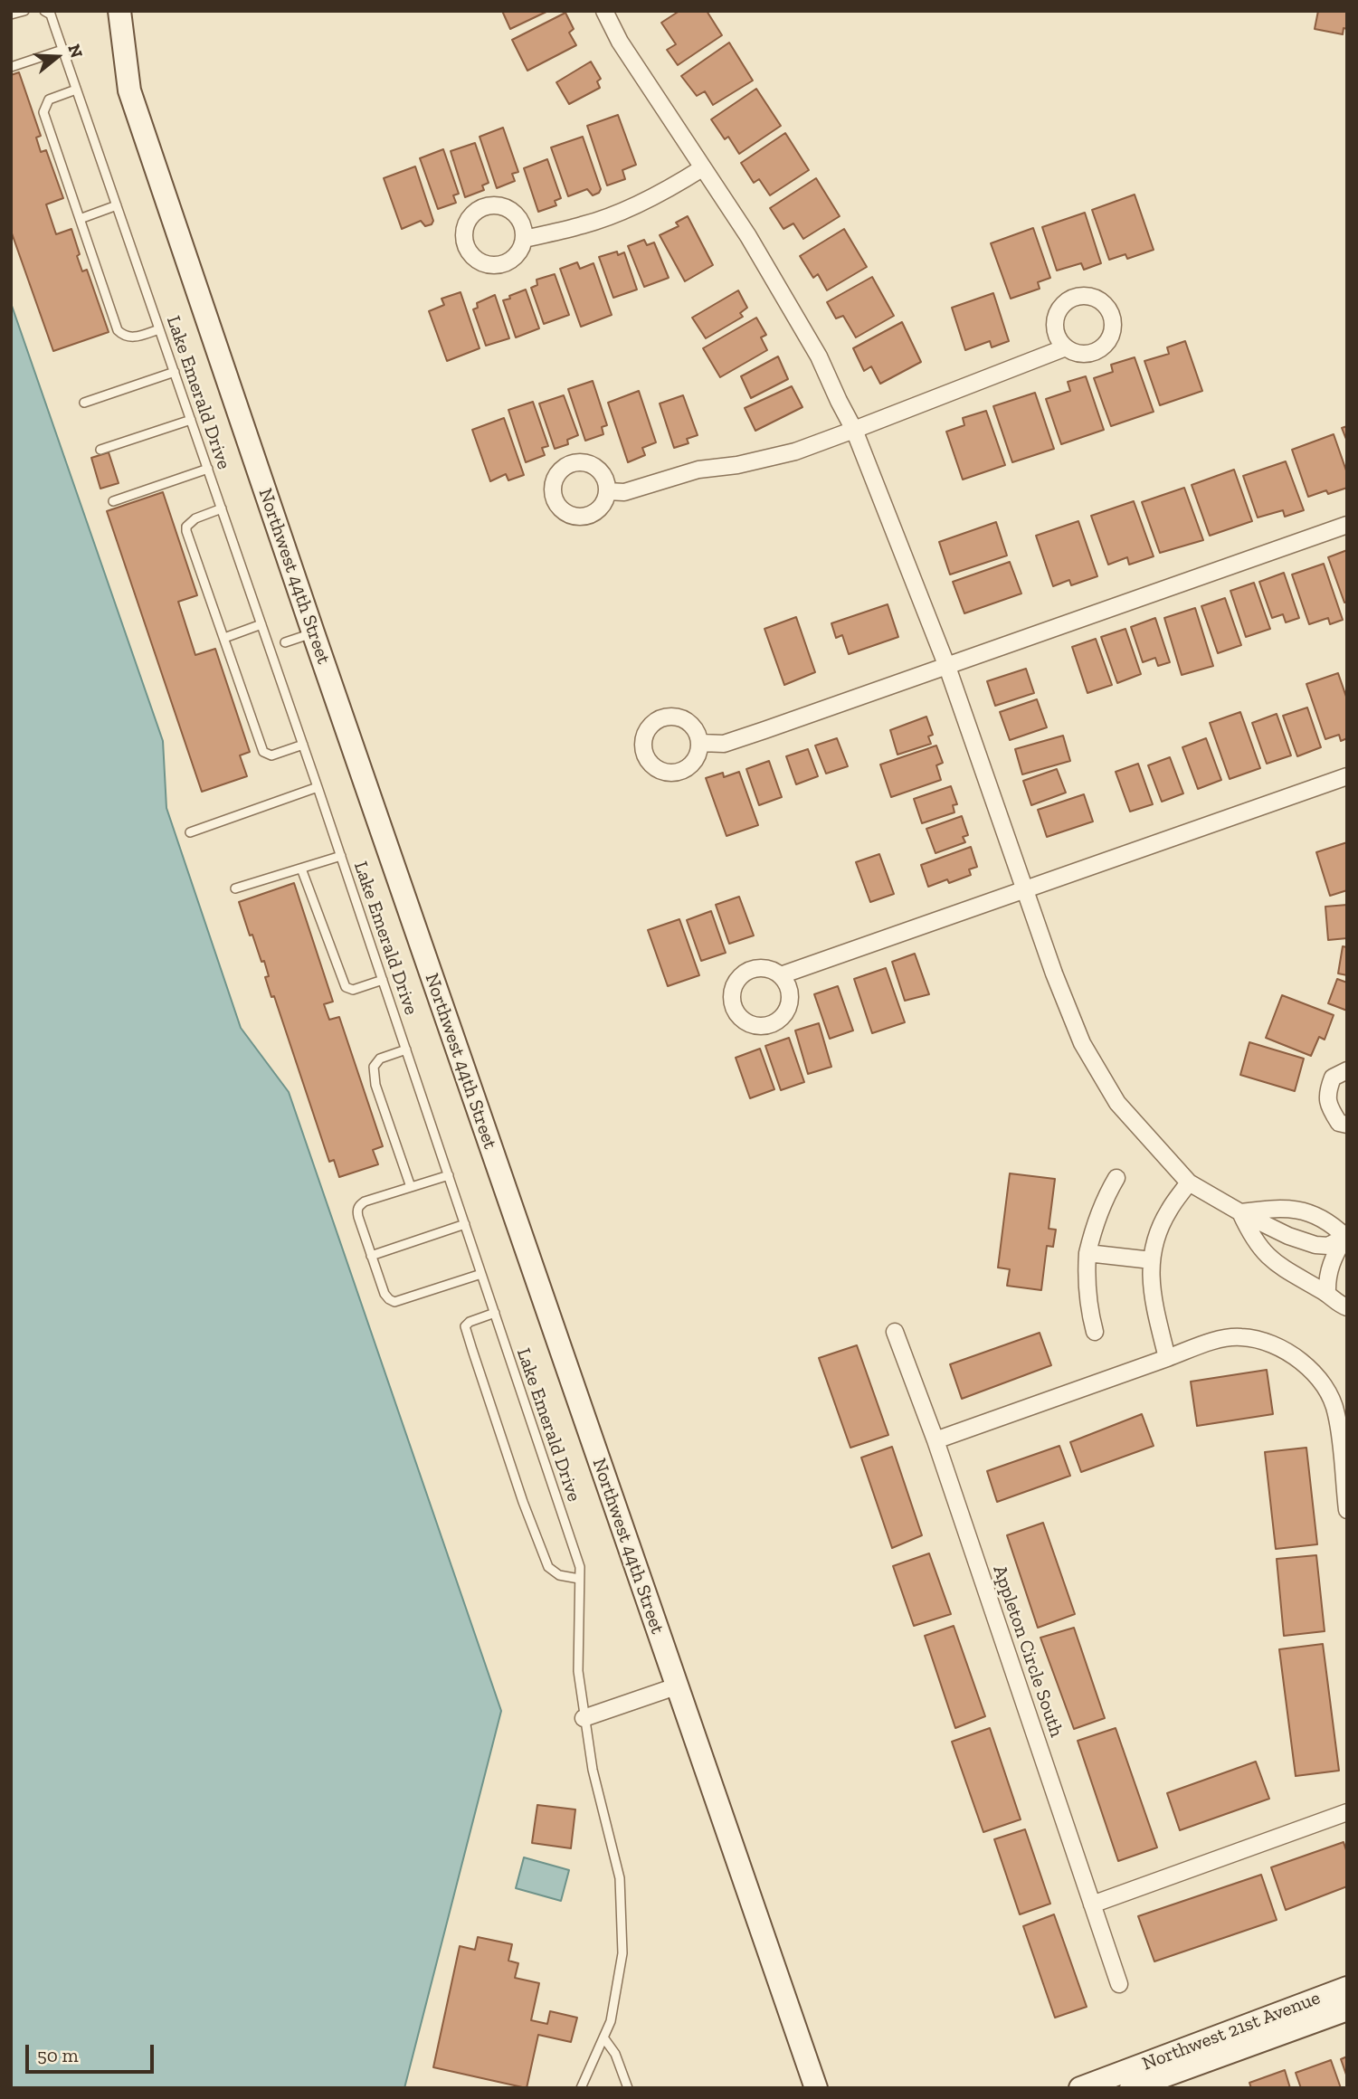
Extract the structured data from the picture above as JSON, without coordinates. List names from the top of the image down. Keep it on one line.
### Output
{"streets":{"street":["Northwest 44th Street","Appleton Circle South","Northwest 21st Avenue"],"lane":["Lake Emerald Drive"]},"scale_bar":"50 m","north":"right"}
